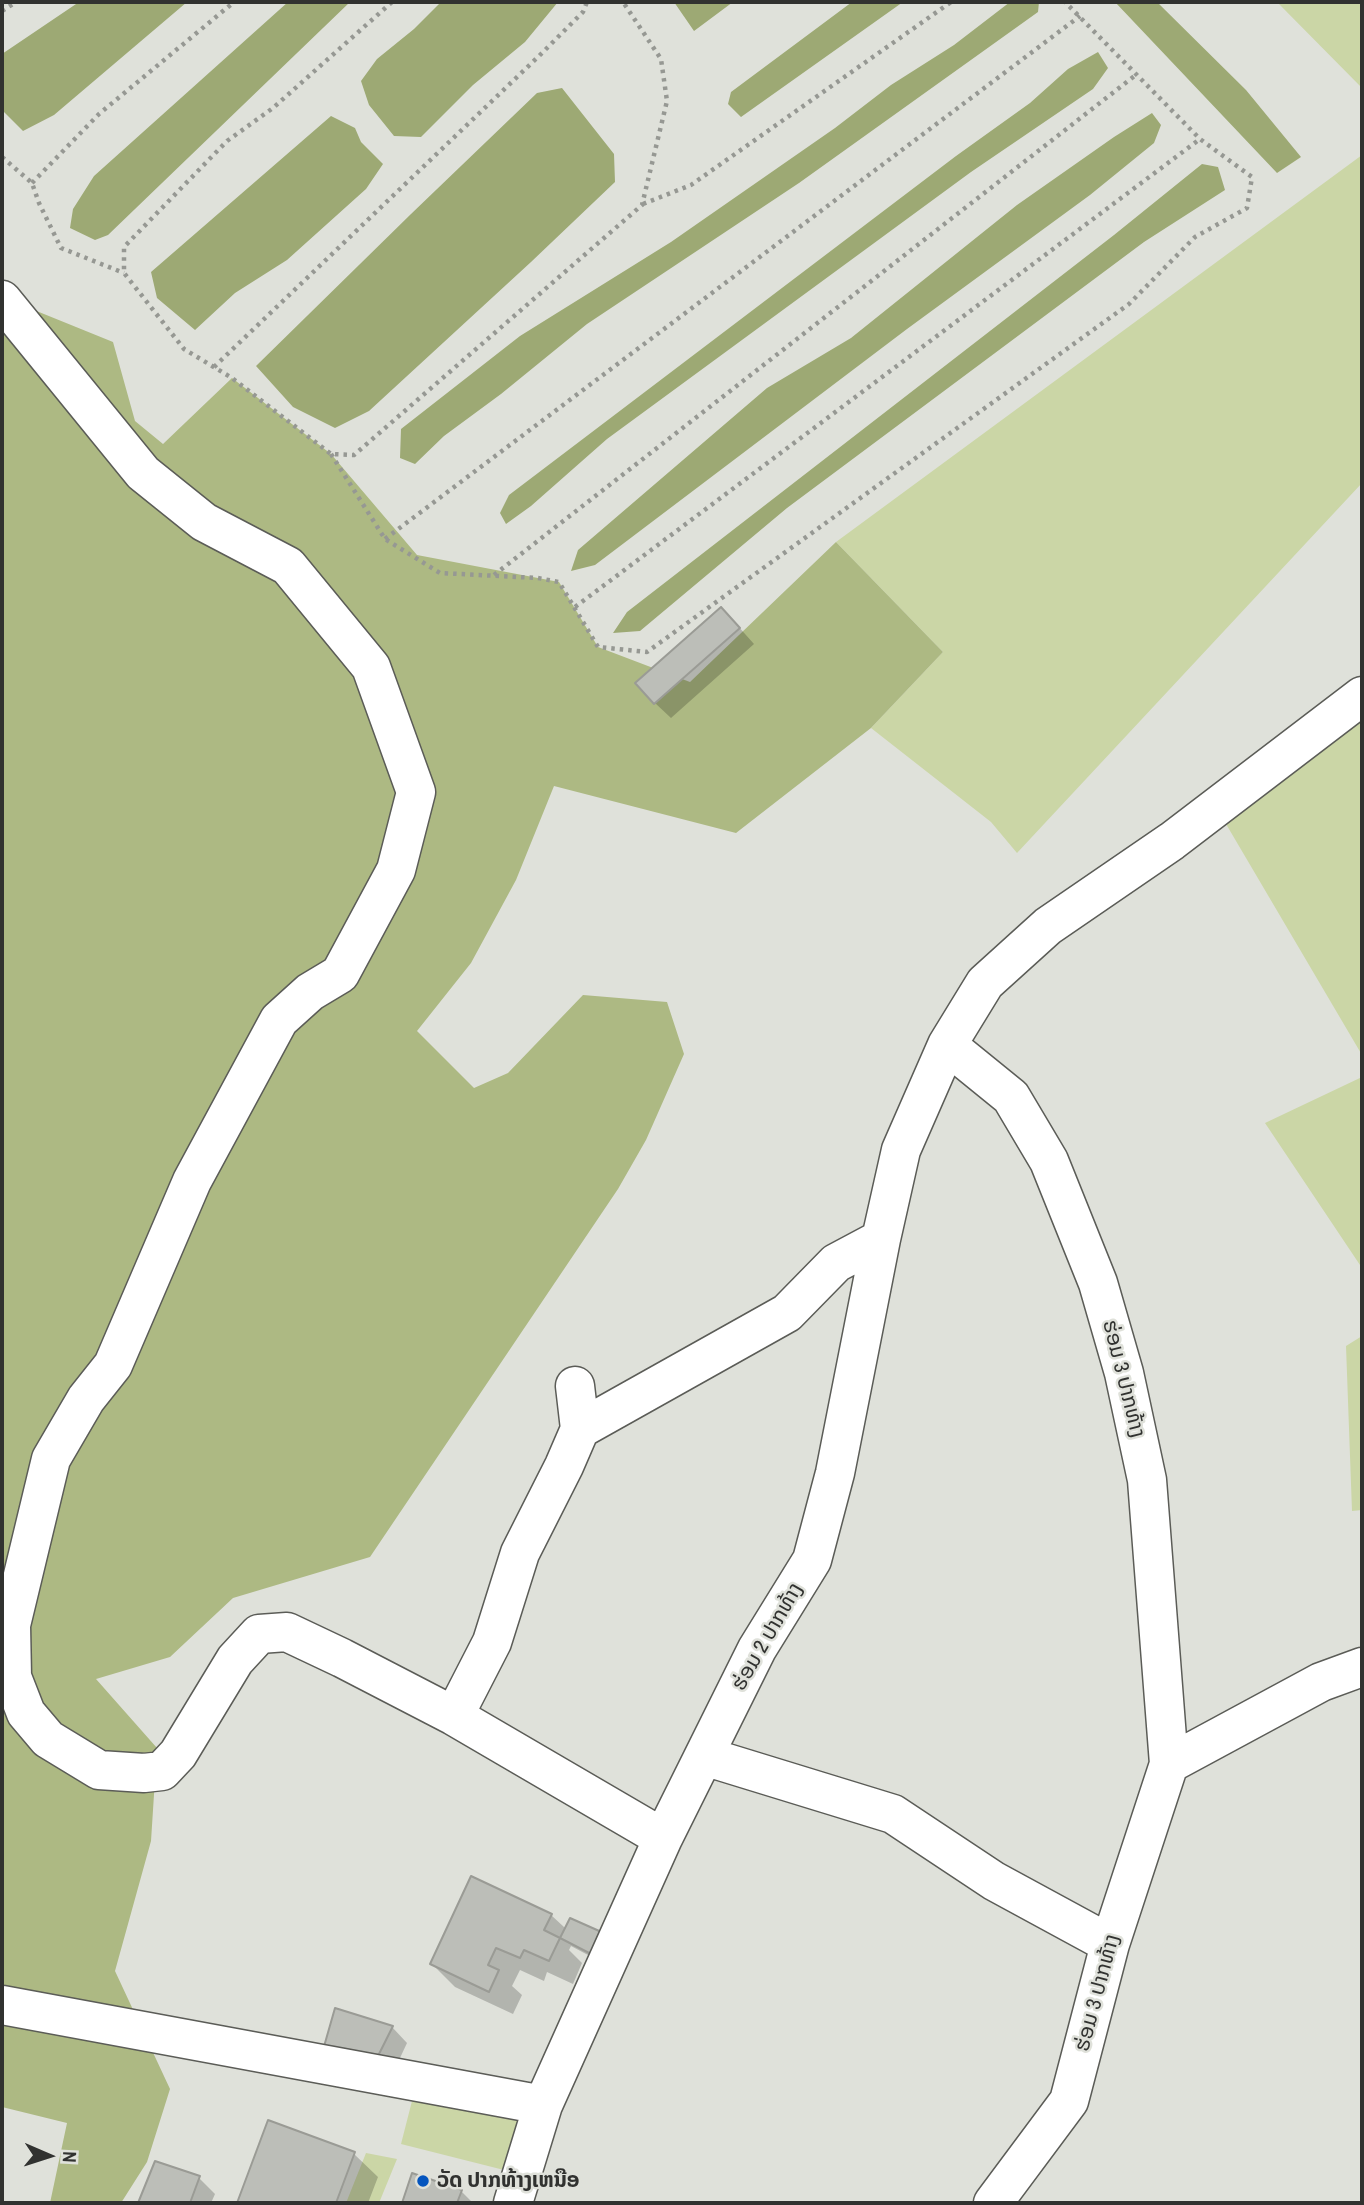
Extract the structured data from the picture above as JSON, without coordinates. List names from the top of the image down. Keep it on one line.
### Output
{"streets":{"street":["ຮ່ອມ 3 ປາກທ້າງ","ຮ່ອມ 2 ປາກທ້າງ"]},"crossings":[["ຮ່ອມ 3 ປາກທ້າງ","ຮ່ອມ 2 ປາກທ້າງ"]],"places":["ວັດ ປາກທ້າງເຫນືອ"],"north":"right"}
